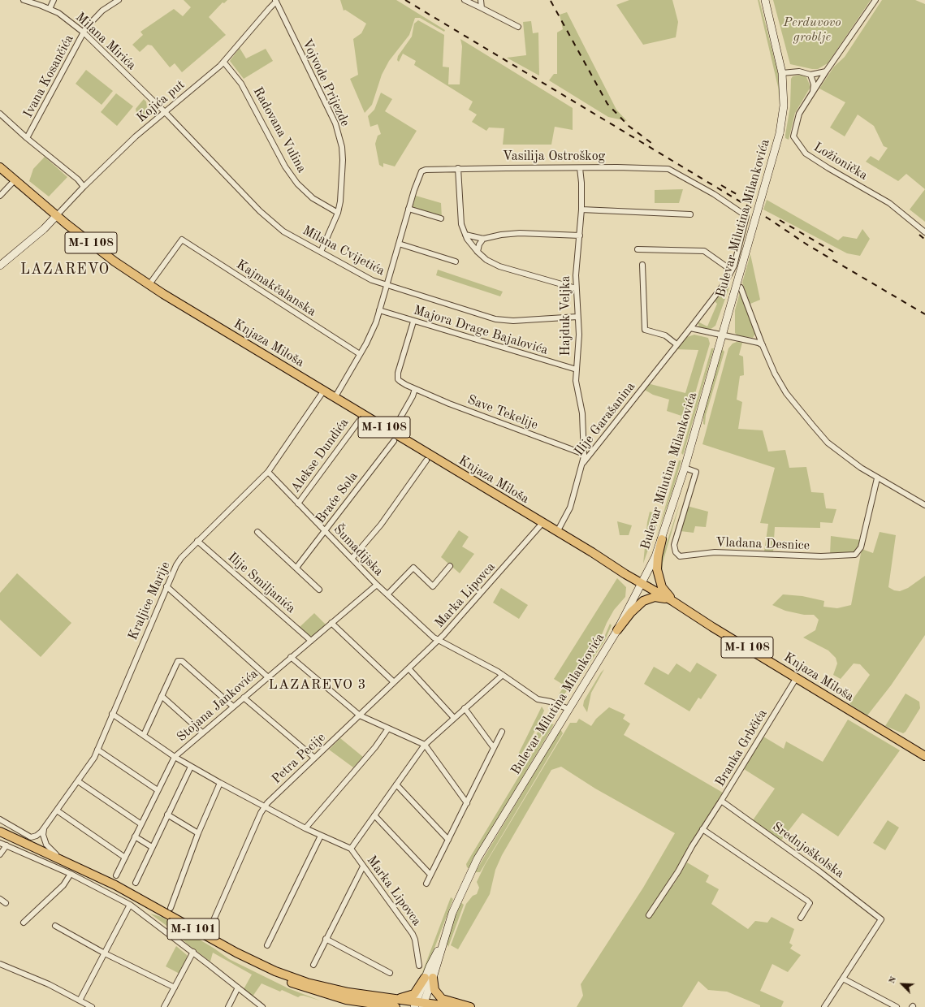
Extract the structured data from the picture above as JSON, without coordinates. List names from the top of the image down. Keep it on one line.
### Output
{"streets":{"main road":["M-I 108","Knjaza Miloša","M-I 101"],"street":["Milana Mirića","Ivana Kosančića","Vojvode Prijezde","Kojića put","Radovana Vulina","Vasilija Ostroškog","Ložionička","Bulevar Milutina Milankovića","Milana Cvijetića","Kajmakčalanska","Hajduk Veljka","Majora Drage Bajalovića","Save Tekelije","Ilije Garašanina","Alekse Dundića","Braće Sola","Vladana Desnice","Šumadijska","Ilije Smiljanića","Marka Lipovca","Kraljice Marije","Stojana Jankovića","Branka Grbčića","Petra Pecije","Srednjoškolska"]},"crossings":[["Milana Mirića","Ivana Kosančića"],["Milana Mirića","Kojića put"],["Milana Mirića","Milana Cvijetića"],["Vojvode Prijezde","Kojića put"],["Vojvode Prijezde","Radovana Vulina"],["Vojvode Prijezde","Milana Cvijetića"],["Kojića put","Radovana Vulina"],["Kojića put","M-I 108"],["Kojića put","Milana Cvijetića"],["Kojića put","Knjaza Miloša"],["Vasilija Ostroškog","Milana Cvijetića"],["Vasilija Ostroškog","Kajmakčalanska"],["Vasilija Ostroškog","Hajduk Veljka"],["Vasilija Ostroškog","Majora Drage Bajalovića"],["Vasilija Ostroškog","Knjaza Miloša"],["Vasilija Ostroškog","Ilije Garašanina"],["Bulevar Milutina Milankovića","Knjaza Miloša"],["Bulevar Milutina Milankovića","Vladana Desnice"],["Bulevar Milutina Milankovića","Marka Lipovca"],["Bulevar Milutina Milankovića","M-I 101"],["M-I 108","Knjaza Miloša"],["Milana Cvijetića","Hajduk Veljka"],["Kajmakčalanska","Knjaza Miloša"],["Hajduk Veljka","Majora Drage Bajalovića"],["Hajduk Veljka","Save Tekelije"],["Hajduk Veljka","Ilije Garašanina"],["Majora Drage Bajalovića","Save Tekelije"],["Knjaza Miloša","Ilije Garašanina"],["Knjaza Miloša","Marka Lipovca"],["Knjaza Miloša","Kraljice Marije"],["Knjaza Miloša","Branka Grbčića"],["Alekse Dundića","Šumadijska"],["Braće Sola","Šumadijska"],["Šumadijska","Marka Lipovca"],["Šumadijska","Kraljice Marije"],["Šumadijska","Stojana Jankovića"],["Šumadijska","Petra Pecije"],["Ilije Smiljanića","Kraljice Marije"],["Ilije Smiljanića","Stojana Jankovića"],["Marka Lipovca","Kraljice Marije"],["Marka Lipovca","Stojana Jankovića"],["Marka Lipovca","Petra Pecije"],["Branka Grbčića","Srednjoškolska"]],"districts":["LAZAREVO","LAZAREVO 3"],"parks":["Perduvovo groblje"],"north":"top left"}
